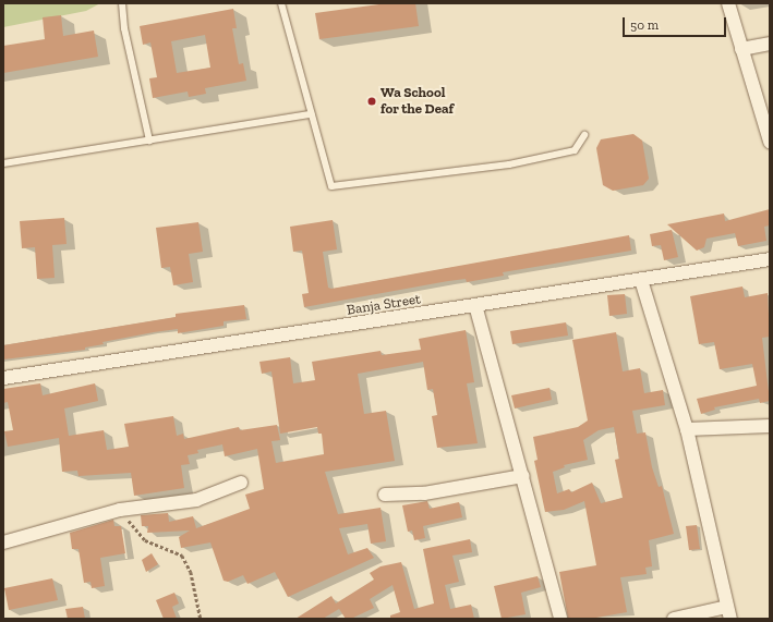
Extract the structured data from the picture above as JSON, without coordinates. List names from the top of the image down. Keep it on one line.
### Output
{"streets":{"street":["Banja Street"]},"places":["Wa School for the Deaf"],"scale_bar":"50 m"}
